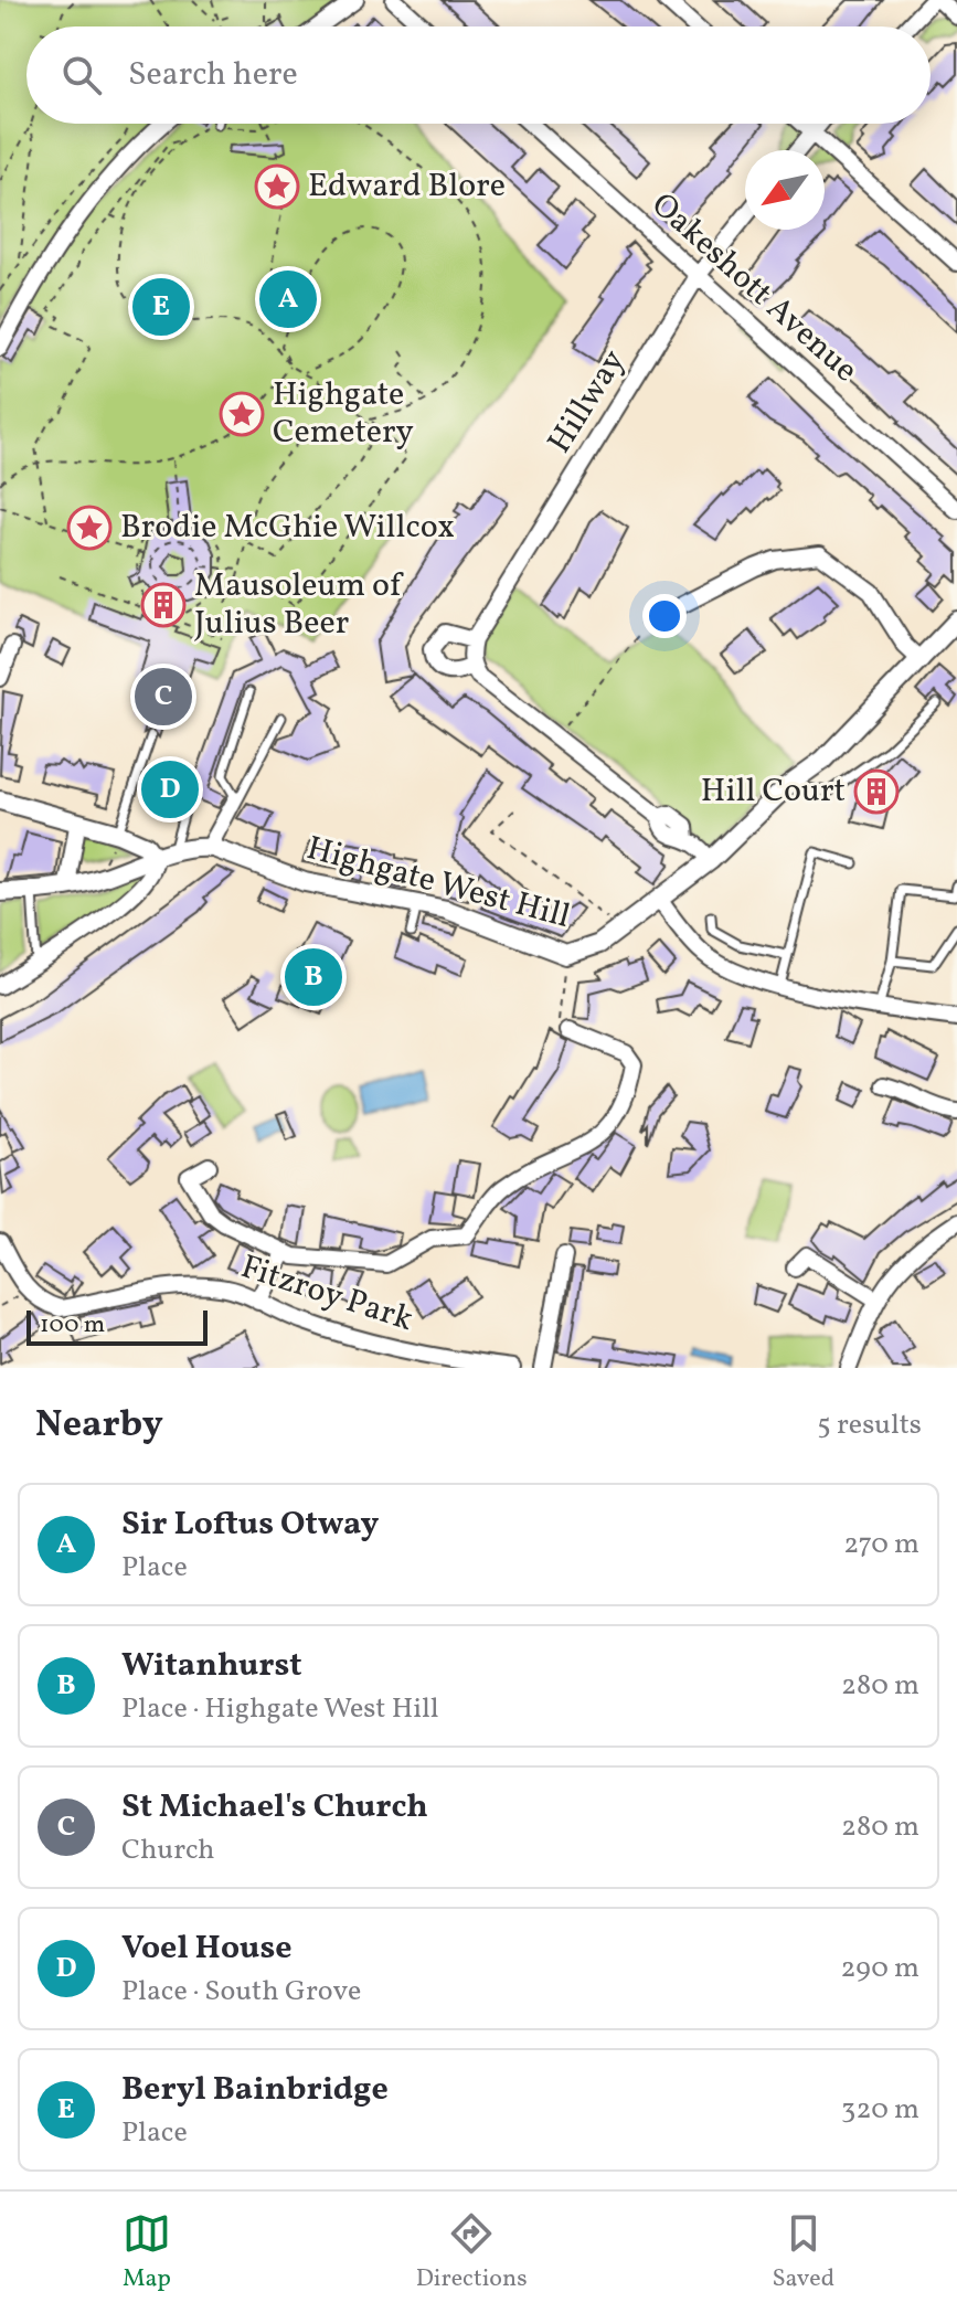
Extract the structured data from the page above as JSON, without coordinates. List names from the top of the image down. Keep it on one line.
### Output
{"streets":{"street":["Oakeshott Avenue","Hillway","Highgate West Hill","Fitzroy Park"]},"crossings":[["Oakeshott Avenue","Hillway"]],"places":{"place":["Edward Blore","Highgate Cemetery","Brodie McGhie Willcox"],"building":["Mausoleum of Julius Beer","Hill Court"]},"scale_bar":"100 m","north":"bottom left","page":{"search":"Search here","pins":["A","E","C","D","B"],"scale":"100 m","heading":["Nearby","5 results"],"list":[{"mark":"A","name":"Sir Loftus Otway","note":"Place","value":"270 m"},{"mark":"B","name":"Witanhurst","note":"Place · Highgate West Hill","value":"280 m"},{"mark":"C","name":"St Michael's Church","note":"Church","value":"280 m"},{"mark":"D","name":"Voel House","note":"Place · South Grove","value":"290 m"},{"mark":"E","name":"Beryl Bainbridge","note":"Place","value":"320 m"}],"nav":["Map","Directions","Saved"]}}
